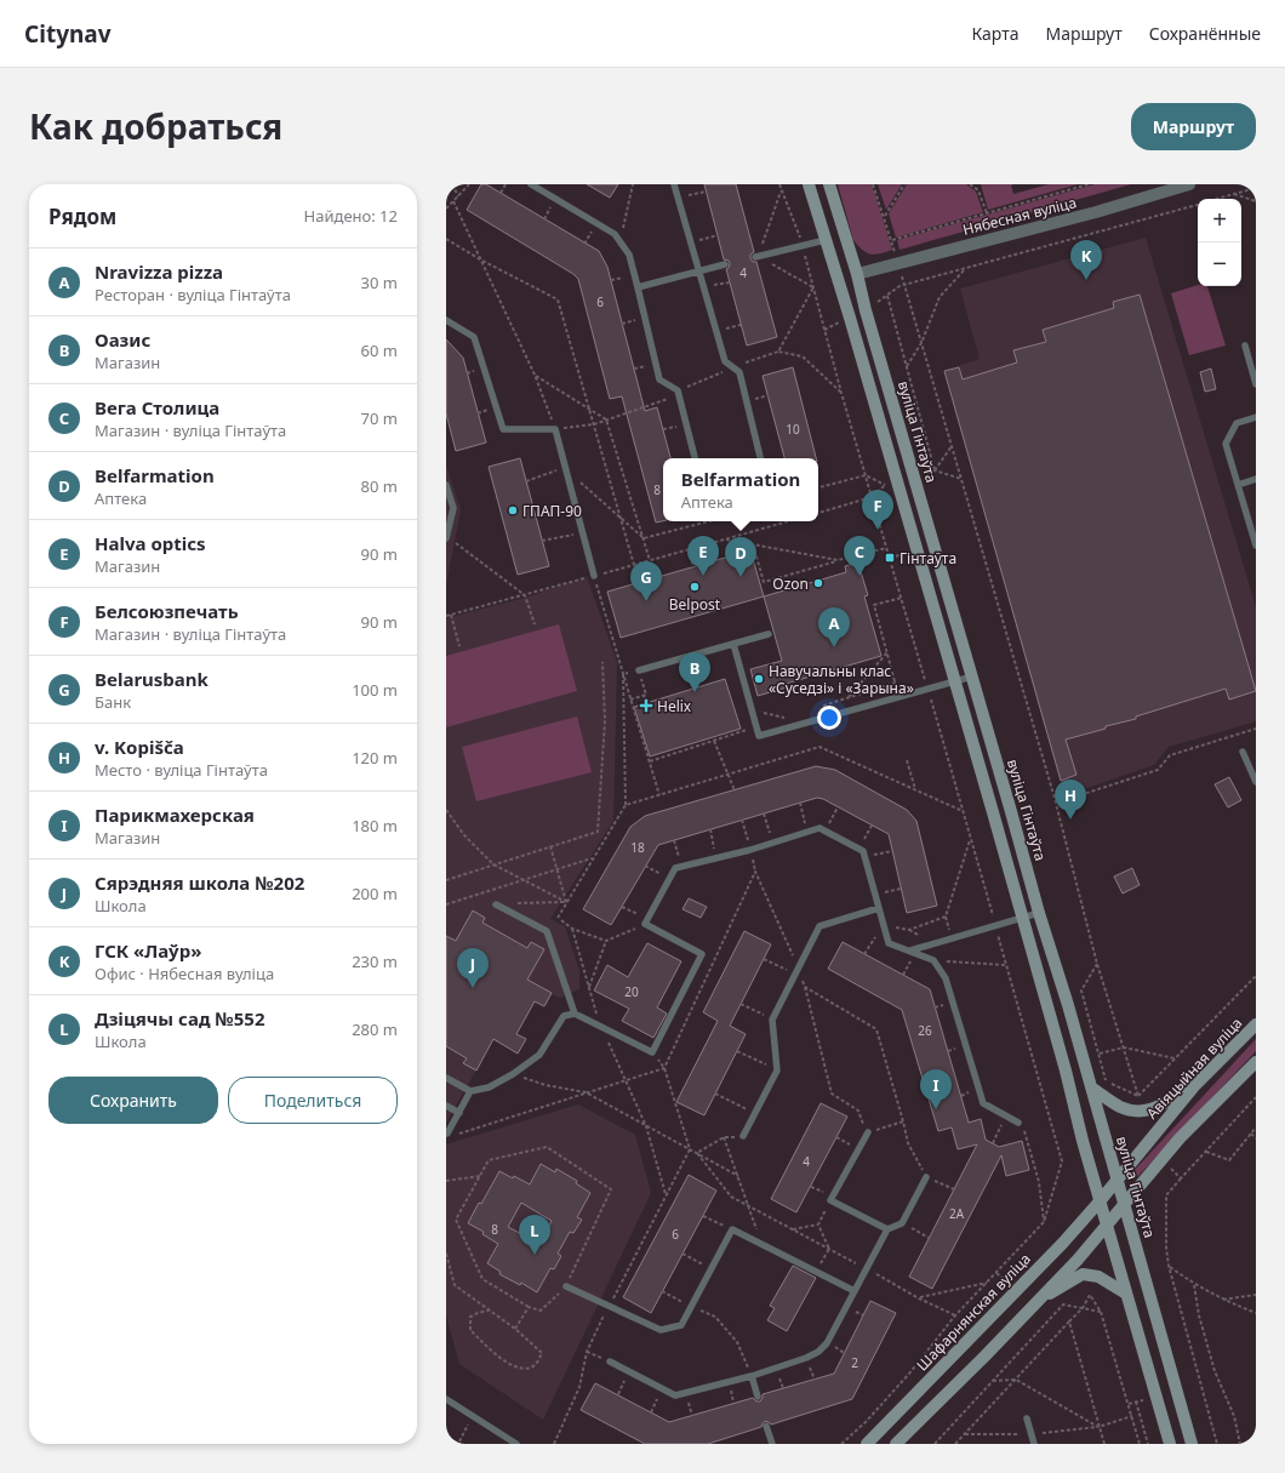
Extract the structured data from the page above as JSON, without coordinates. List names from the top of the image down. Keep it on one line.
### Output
{"streets":{"main road":["вуліца Гінтаўта","Авіяцыйная вуліца","Шафарнянская вуліца"],"street":["Нябесная вуліца"]},"crossings":[["Нябесная вуліца","вуліца Гінтаўта"],["вуліца Гінтаўта","Авіяцыйная вуліца"],["Авіяцыйная вуліца","Шафарнянская вуліца"]],"places":{"other":["ГПАП-90","Ozon","Belpost","Навучальны клас «Суседзі» і «Зарына»"],"transit":["Гінтаўта"],"health":["Helix"]},"house_numbers":["4","6","10","8","18","20","26","4","2А","8","6","2"],"page":{"header":"Citynav","nav":["Карта","Маршрут","Сохранённые"],"title":"Как добраться","buttons":["Маршрут",["Сохранить","Поделиться"]],"heading":["Рядом","Найдено: 12"],"map_buttons":["+","−"],"pins":["K","F","C","E","D","G","A","B","H","J","I","L"],"list":[{"mark":"A","name":"Nravizza pizza","note":"Ресторан · вуліца Гінтаўта","value":"30 m"},{"mark":"B","name":"Оазис","note":"Магазин","value":"60 m"},{"mark":"C","name":"Вега Столица","note":"Магазин · вуліца Гінтаўта","value":"70 m"},{"mark":"D","name":"Belfarmation","note":"Аптека","value":"80 m"},{"mark":"E","name":"Halva optics","note":"Магазин","value":"90 m"},{"mark":"F","name":"Белсоюзпечать","note":"Магазин · вуліца Гінтаўта","value":"90 m"},{"mark":"G","name":"Belarusbank","note":"Банк","value":"100 m"},{"mark":"H","name":"v. Kopišča","note":"Место · вуліца Гінтаўта","value":"120 m"},{"mark":"I","name":"Парикмахерская","note":"Магазин","value":"180 m"},{"mark":"J","name":"Сярэдняя школа №202","note":"Школа","value":"200 m"},{"mark":"K","name":"ГСК «Лаўр»","note":"Офис · Нябесная вуліца","value":"230 m"},{"mark":"L","name":"Дзіцячы сад №552","note":"Школа","value":"280 m"}],"popup":["Belfarmation","Аптека"]}}
